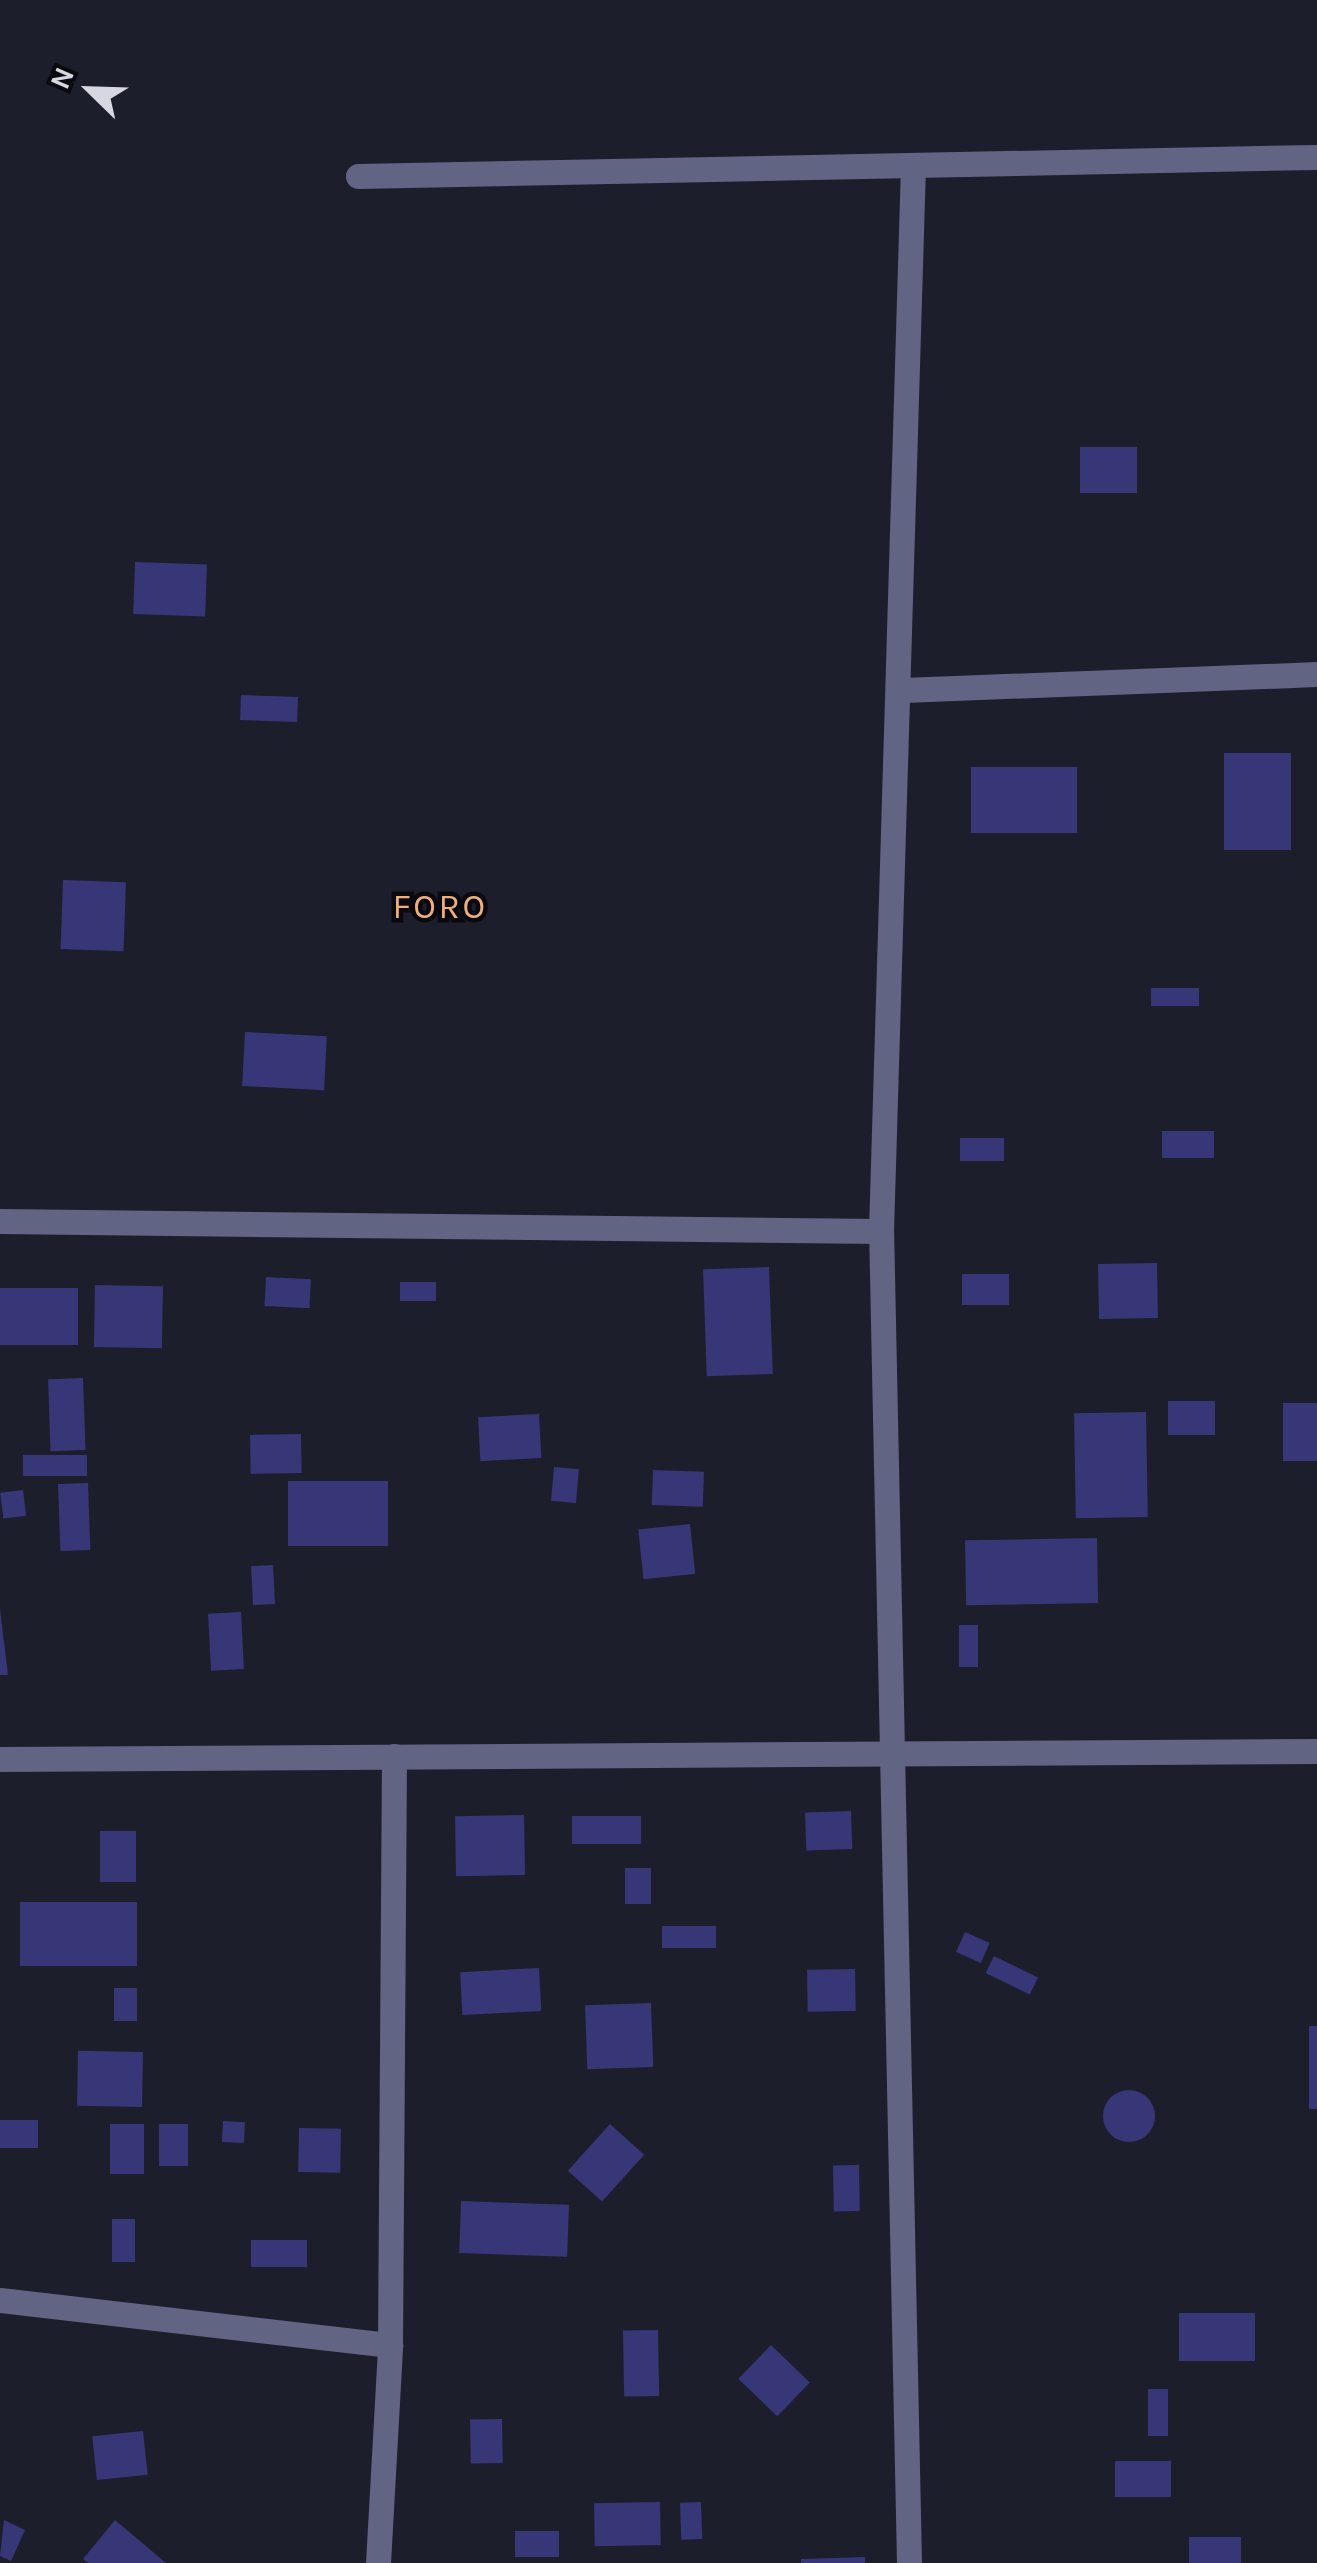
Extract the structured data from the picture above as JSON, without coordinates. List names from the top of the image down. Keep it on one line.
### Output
{"districts":["FORO"],"north":"top left"}
